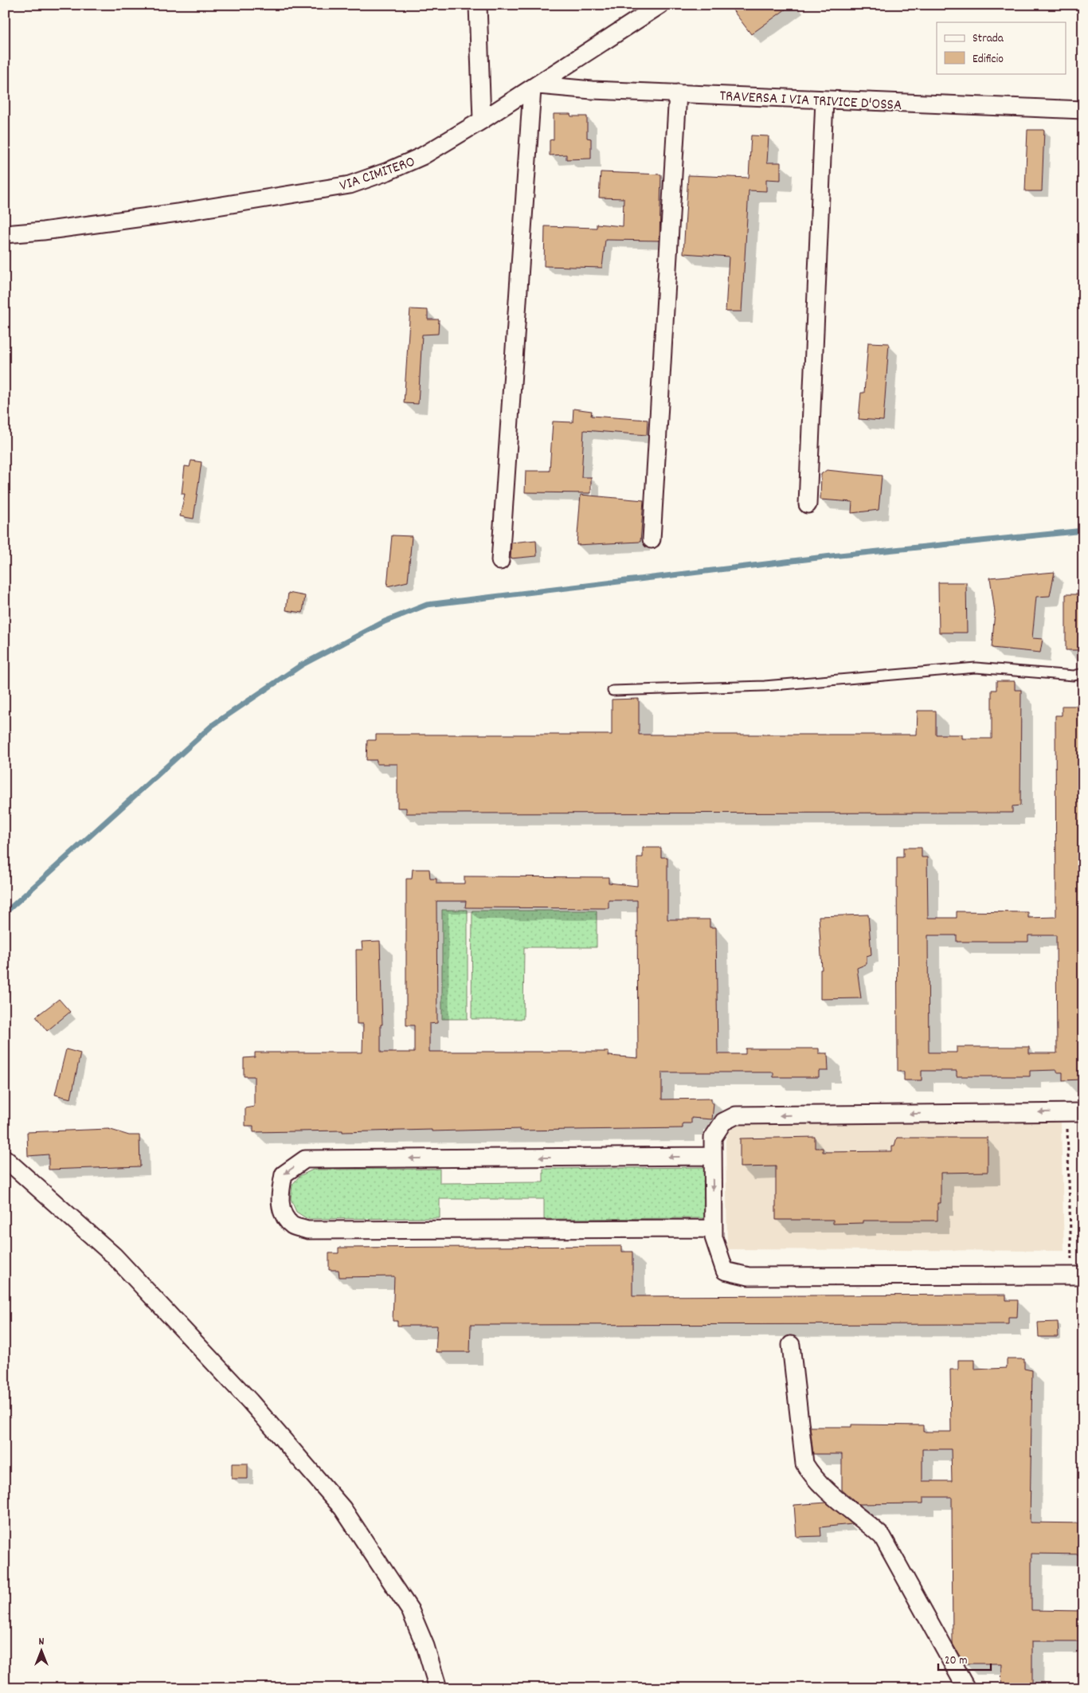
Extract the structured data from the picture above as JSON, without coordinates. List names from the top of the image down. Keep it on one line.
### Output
{"streets":{"street":["TRAVERSA I VIA TRIVICE D'OSSA","VIA CIMITERO"]},"crossings":[["TRAVERSA I VIA TRIVICE D'OSSA","VIA CIMITERO"]],"legend":["Strada","Edificio"],"scale_bar":"20 m","north":"top"}
